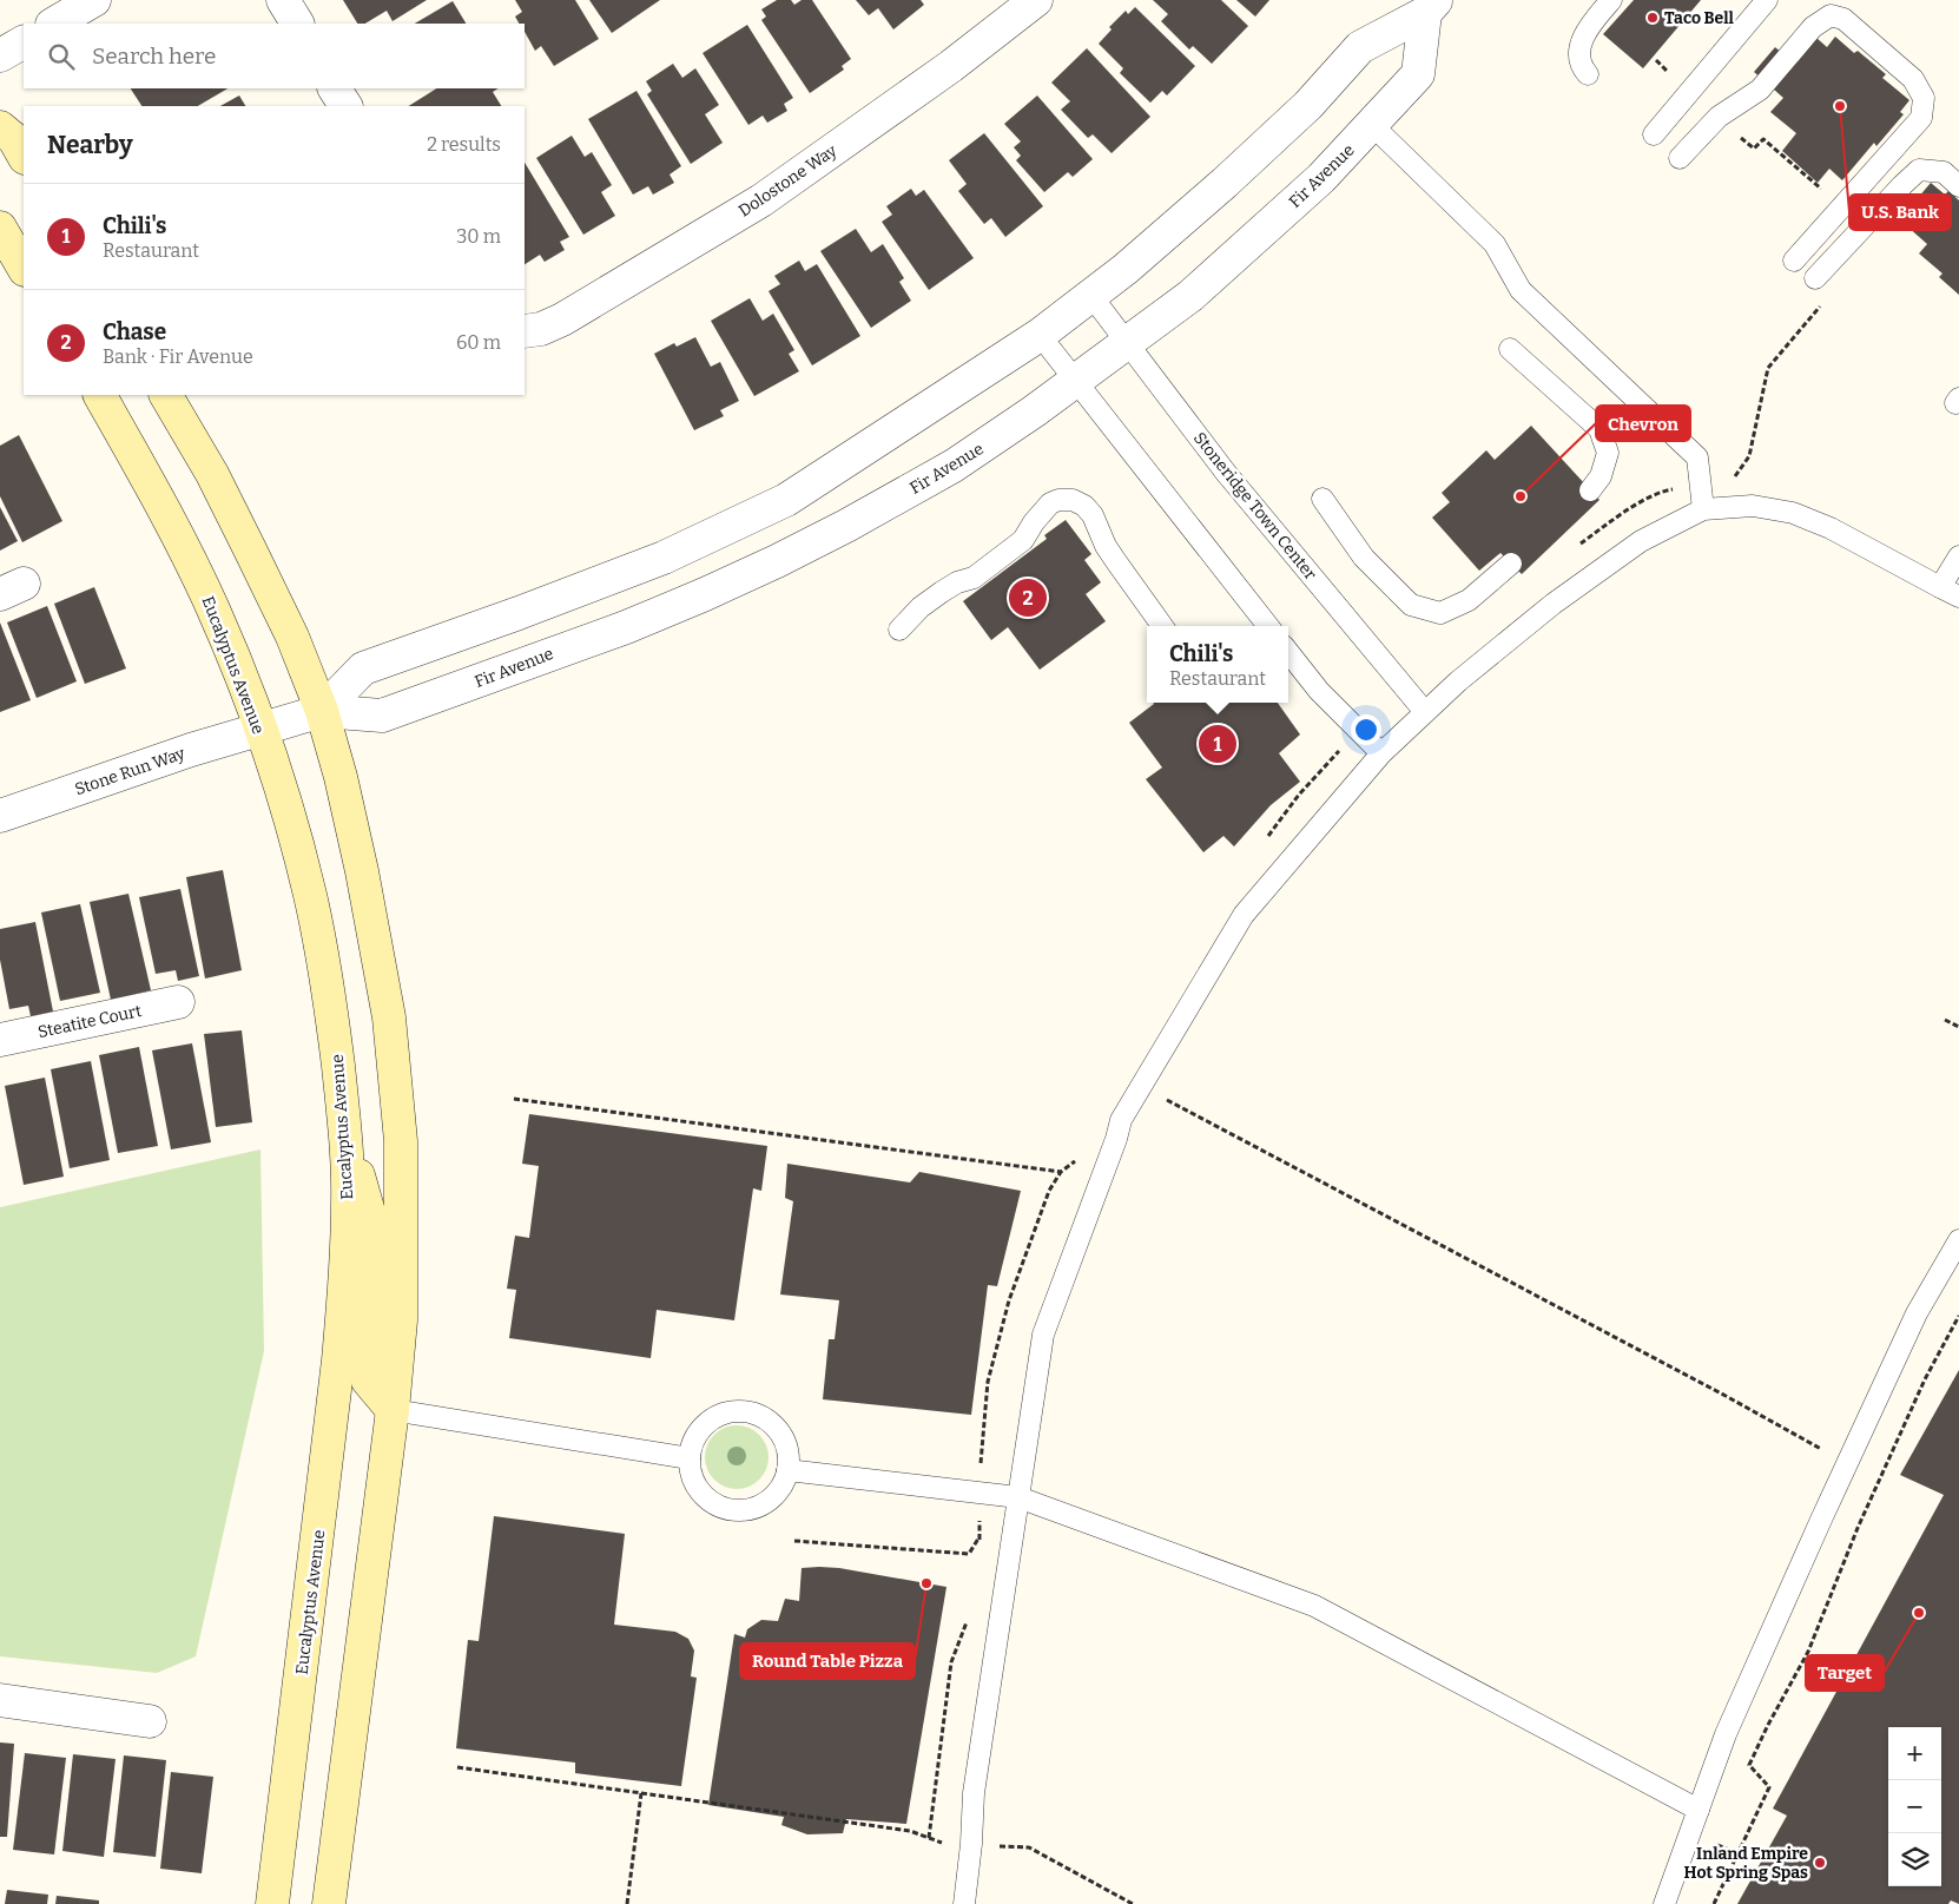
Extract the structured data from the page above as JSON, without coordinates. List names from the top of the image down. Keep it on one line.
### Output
{"streets":{"main road":["Eucalyptus Avenue"],"street":["Fir Avenue","Dolostone Way","Stone Run Way","Steatite Court"],"lane":["Stoneridge Town Center"]},"crossings":[["Fir Avenue","Stoneridge Town Center"],["Fir Avenue","Eucalyptus Avenue"],["Fir Avenue","Stone Run Way"],["Eucalyptus Avenue","Stone Run Way"]],"places":["Taco Bell","U.S. Bank","Chevron","Round Table Pizza","Target","Inland Empire Hot Spring Spas"],"page":{"search":"Search here","heading":["Nearby","2 results"],"list":[{"mark":"1","name":"Chili's","note":"Restaurant","value":"30 m"},{"mark":"2","name":"Chase","note":"Bank · Fir Avenue","value":"60 m"}],"pins":["2","1"],"popup":["Chili's","Restaurant"],"map_buttons":["+","−"]}}
